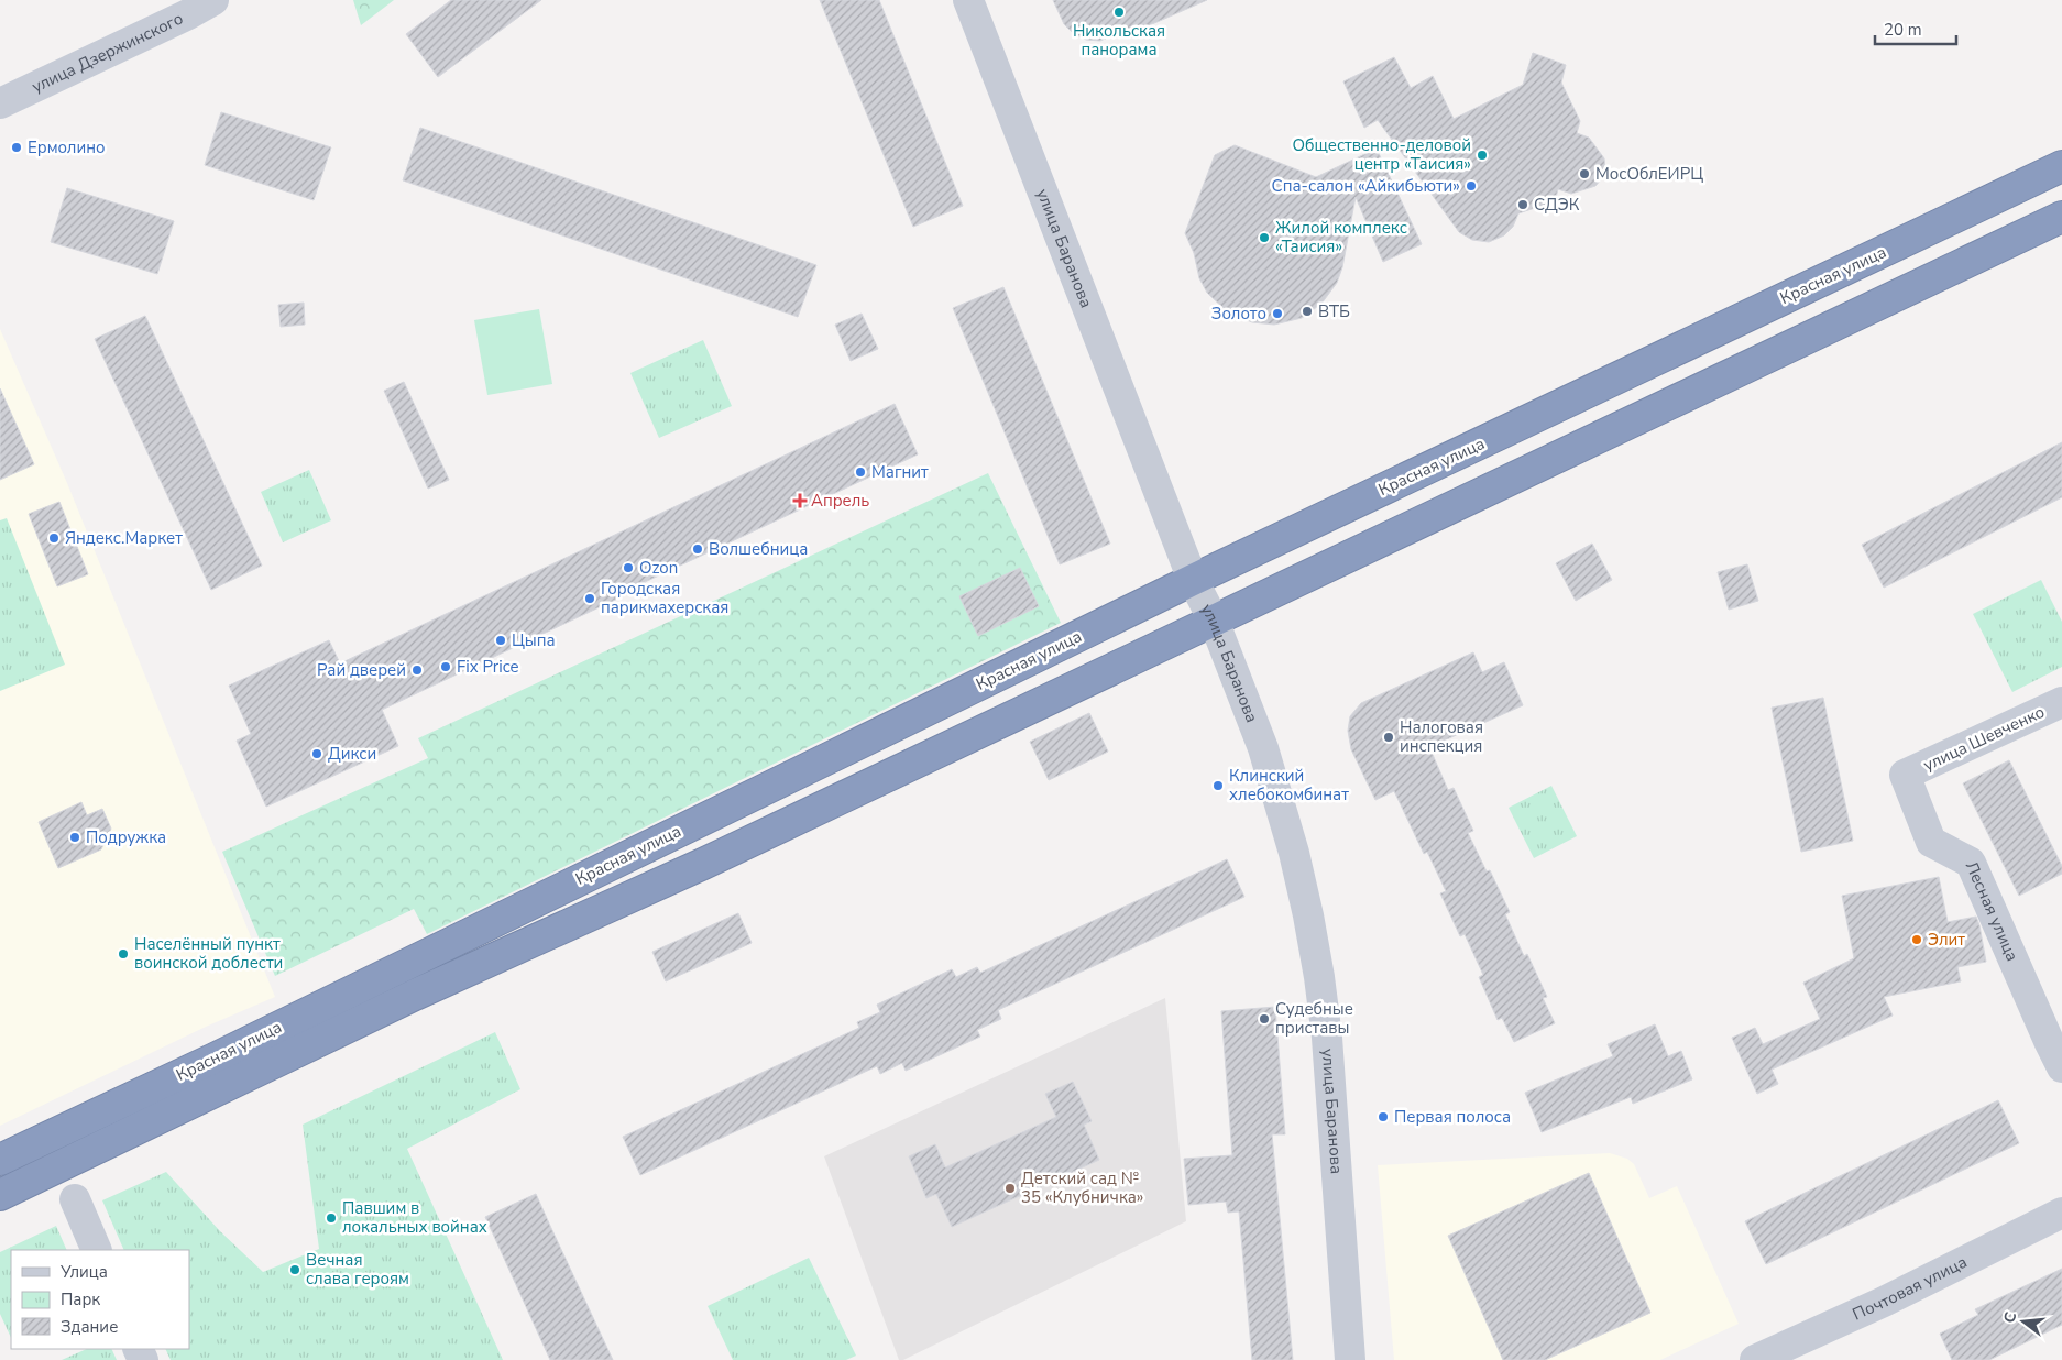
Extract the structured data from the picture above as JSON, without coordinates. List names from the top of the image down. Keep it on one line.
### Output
{"streets":{"highway":["Красная улица"],"street":["улица Дзержинского","улица Баранова","улица Шевченко","Лесная улица","Почтовая улица"]},"crossings":[["улица Баранова","Красная улица"],["улица Шевченко","Лесная улица"]],"places":{"other":["Никольская панорама","Ермолино","Общественно-деловой центр «Таисия»","МосОблЕИРЦ","Спа-салон «Айкибьюти»","СДЭК","Жилой комплекс «Таисия»","ВТБ","Золото","Магнит","Яндекс.Маркет","Волшебница","Ozon","Городская парикмахерская","Цыпа","Fix Price","Рай дверей","Налоговая инспекция","Дикси","Клинский хлебокомбинат","Подружка","Элит","Населённый пункт воинской доблести","Судебные приставы","Первая полоса","Детский сад № 35 «Клубничка»","Павшим в локальных войнах","Вечная слава героям"],"health":["Апрель"]},"legend":["Улица","Парк","Здание"],"scale_bar":"20 m","north":"left"}
